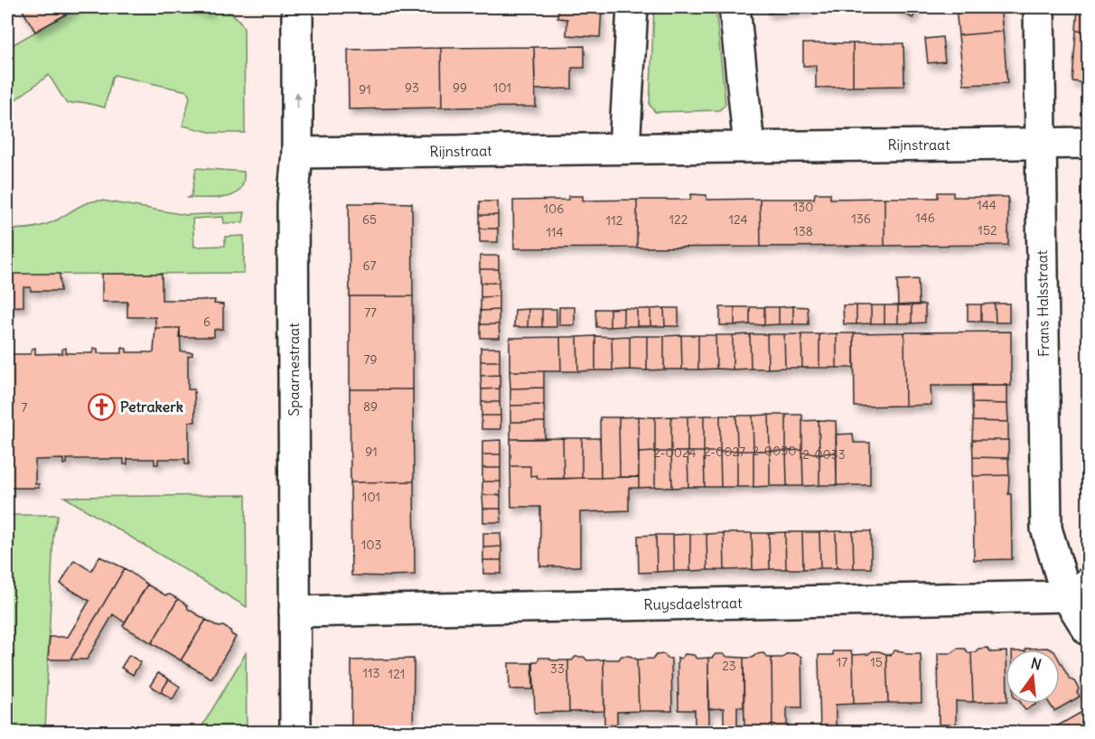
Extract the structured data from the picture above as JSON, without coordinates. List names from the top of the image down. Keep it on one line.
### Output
{"streets":{"street":["Rijnstraat","Frans Halsstraat","Spaarnestraat","Ruysdaelstraat"]},"crossings":[["Rijnstraat","Frans Halsstraat"],["Rijnstraat","Spaarnestraat"],["Frans Halsstraat","Ruysdaelstraat"],["Spaarnestraat","Ruysdaelstraat"]],"places":{"church":["Petrakerk"]},"house_numbers":["93","99","101","91","144","130","106","146","136","65","122","124","112","152","138","114","67","77","6","79","89","7","2-0030","91","2-0027","2-0024","2-0033","101","103","17","15","23","33","113","121"],"north":"top"}
